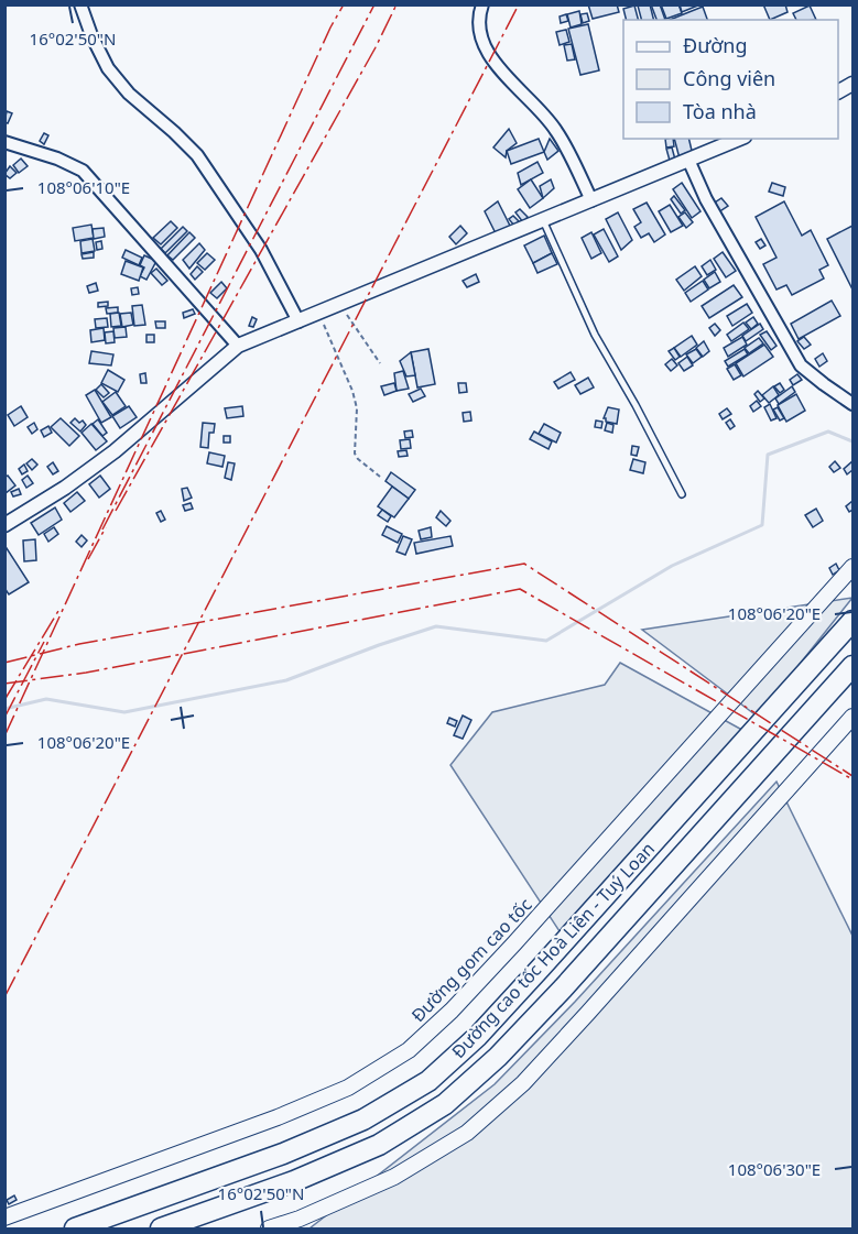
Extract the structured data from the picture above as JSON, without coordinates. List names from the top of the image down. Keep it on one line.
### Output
{"streets":{"highway":["Đường cao tốc Hoà Liên - Tuý Loan"],"main road":["Đường gom cao tốc"]},"legend":["Đường","Công viên","Tòa nhà"],"coordinates":["16°02'50\"N","108°06'10\"E","108°06'20\"E","108°06'30\"E"]}
